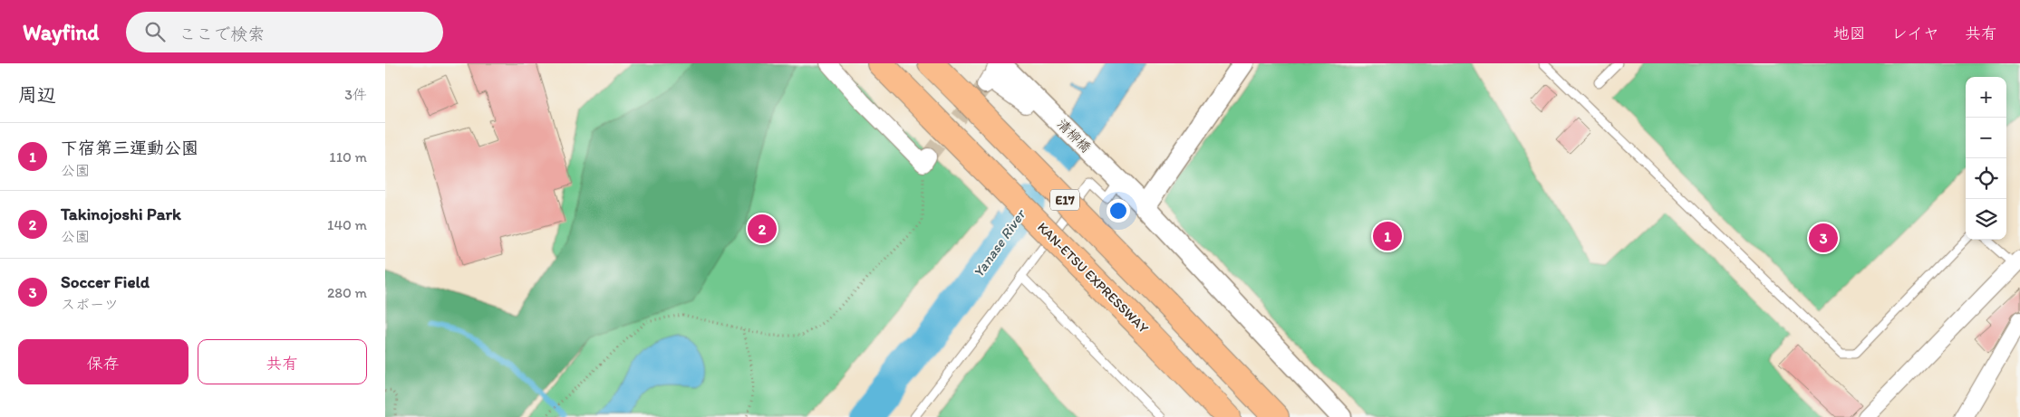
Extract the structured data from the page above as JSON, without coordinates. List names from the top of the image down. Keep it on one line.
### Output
{"streets":{"highway":["E17","KAN-ETSU EXPRESSWAY"],"street":["清柳橋"]},"water":["Yanase River"],"page":{"header":"Wayfind","search":"ここで検索","nav":["地図","レイヤ","共有"],"heading":["周辺","3件"],"map_buttons":["+","−"],"list":[{"mark":"1","name":"下宿第三運動公園","note":"公園","value":"110 m"},{"mark":"2","name":"Takinojoshi Park","note":"公園","value":"140 m"},{"mark":"3","name":"Soccer Field","note":"スポーツ","value":"280 m"}],"pins":["2","1","3"],"buttons":["保存","共有"]}}
